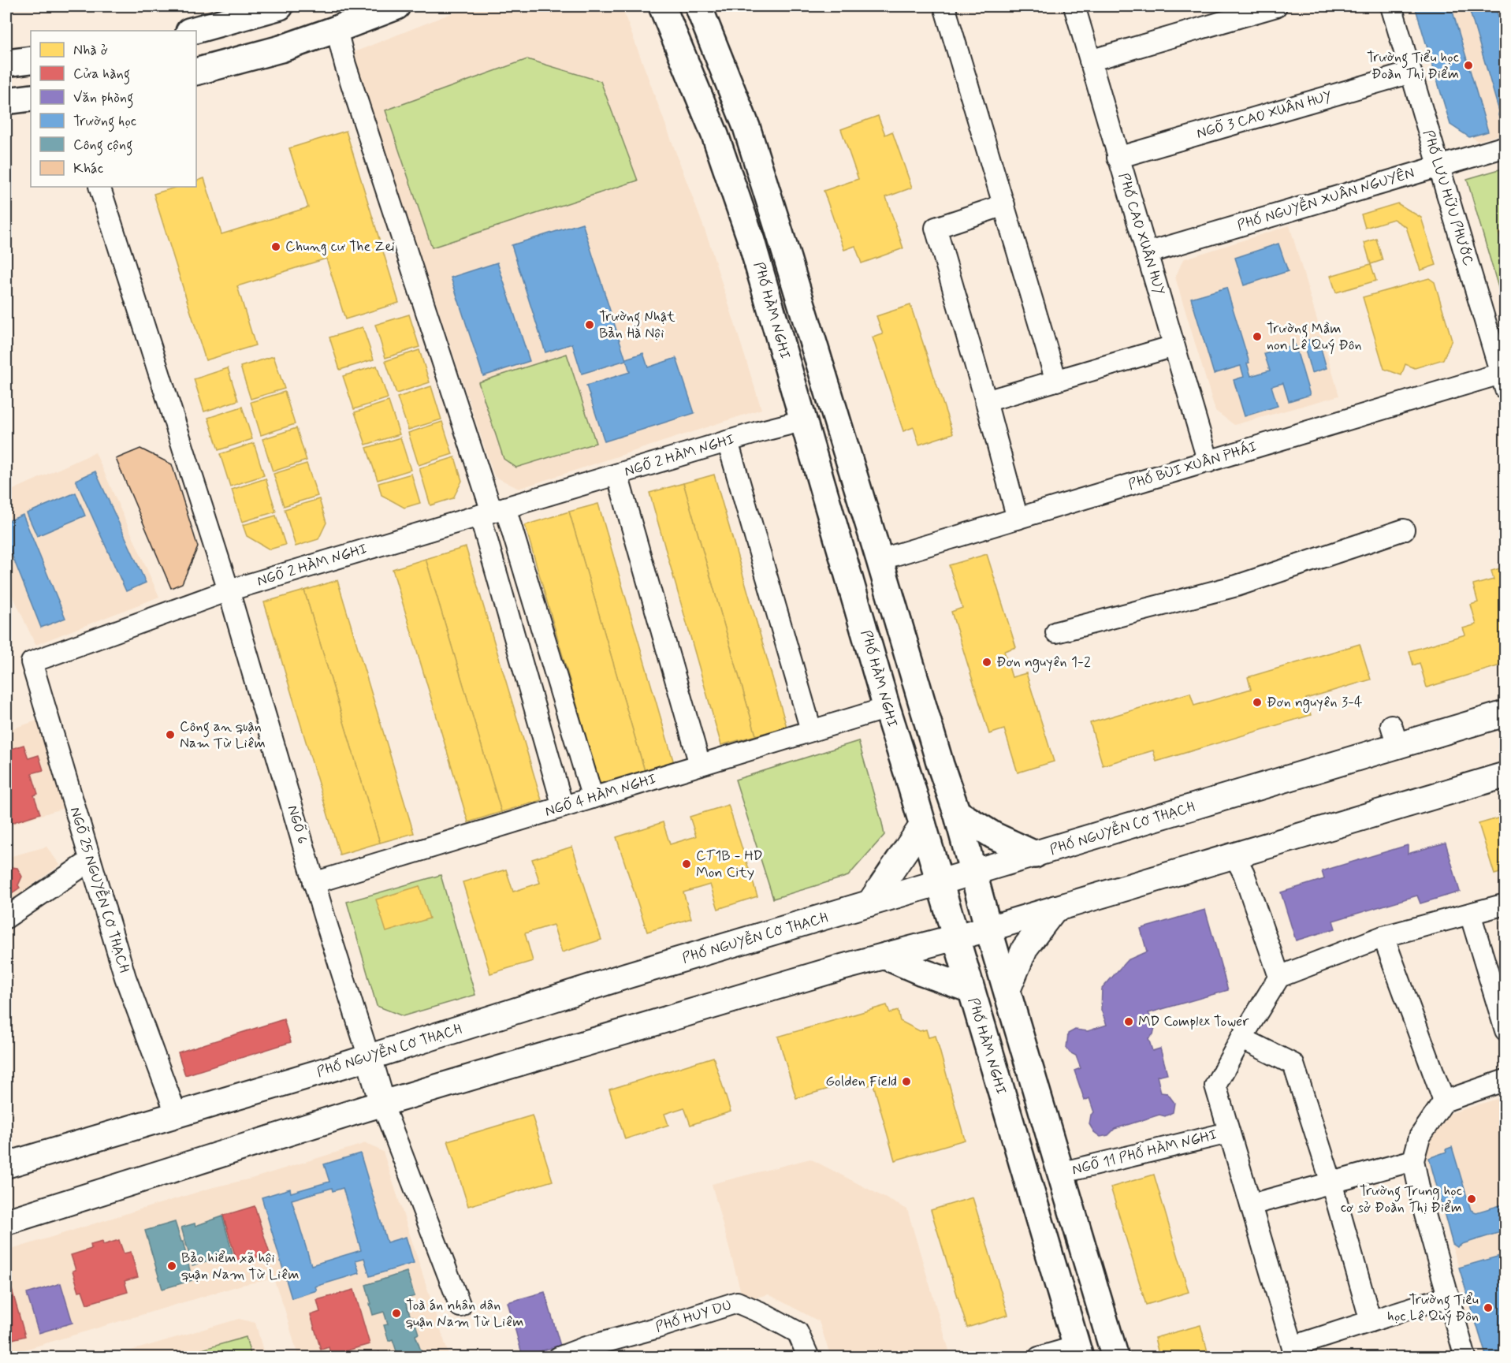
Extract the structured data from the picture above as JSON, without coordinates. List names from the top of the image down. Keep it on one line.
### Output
{"streets":{"main road":["PHỐ HÀM NGHI"],"street":["NGÕ 3 CAO XUÂN HUY","PHỐ LƯU HỮU PHƯỚC","PHỐ NGUYỄN XUÂN NGUYÊN","PHỐ CAO XUÂN HUY","NGÕ 2 HÀM NGHI","PHỐ BÙI XUÂN PHÁI","NGÕ 4 HÀM NGHI","NGÕ 6","PHỐ NGUYỄN CƠ THẠCH","NGÕ 25 NGUYỄN CƠ THẠCH","NGÕ 11 PHỐ HÀM NGHI","PHỐ HUY DU"]},"crossings":[["NGÕ 3 CAO XUÂN HUY","PHỐ LƯU HỮU PHƯỚC"],["NGÕ 3 CAO XUÂN HUY","PHỐ CAO XUÂN HUY"],["PHỐ LƯU HỮU PHƯỚC","PHỐ NGUYỄN XUÂN NGUYÊN"],["PHỐ LƯU HỮU PHƯỚC","PHỐ BÙI XUÂN PHÁI"],["PHỐ NGUYỄN XUÂN NGUYÊN","PHỐ CAO XUÂN HUY"],["PHỐ CAO XUÂN HUY","PHỐ BÙI XUÂN PHÁI"],["PHỐ HÀM NGHI","NGÕ 2 HÀM NGHI"],["PHỐ HÀM NGHI","PHỐ BÙI XUÂN PHÁI"],["PHỐ HÀM NGHI","NGÕ 4 HÀM NGHI"],["PHỐ HÀM NGHI","PHỐ NGUYỄN CƠ THẠCH"],["PHỐ HÀM NGHI","NGÕ 11 PHỐ HÀM NGHI"],["NGÕ 2 HÀM NGHI","NGÕ 6"],["NGÕ 2 HÀM NGHI","NGÕ 25 NGUYỄN CƠ THẠCH"],["NGÕ 4 HÀM NGHI","NGÕ 6"],["NGÕ 6","PHỐ NGUYỄN CƠ THẠCH"],["PHỐ NGUYỄN CƠ THẠCH","NGÕ 25 NGUYỄN CƠ THẠCH"]],"places":["Trường Tiểu học Đoàn Thị Điểm","Chung cư The Zei","Trường Nhật Bản Hà Nội","Trường Mầm non Lê Quý Đôn","Đơn nguyên 1-2","Đơn nguyên 3-4","Công an quận Nam Từ Liêm","CT1B - HD Mon City","MD Complex Tower","Golden Field","Trường Trung học cơ sở Đoàn Thị Điểm","Bảo hiểm xã hội quận Nam Từ Liêm","Trường Tiểu học Lê Quý Đôn","Toà án nhân dân quận Nam Từ Liêm"],"legend":["Nhà ở","Cửa hàng","Văn phòng","Trường học","Công cộng","Khác"]}
